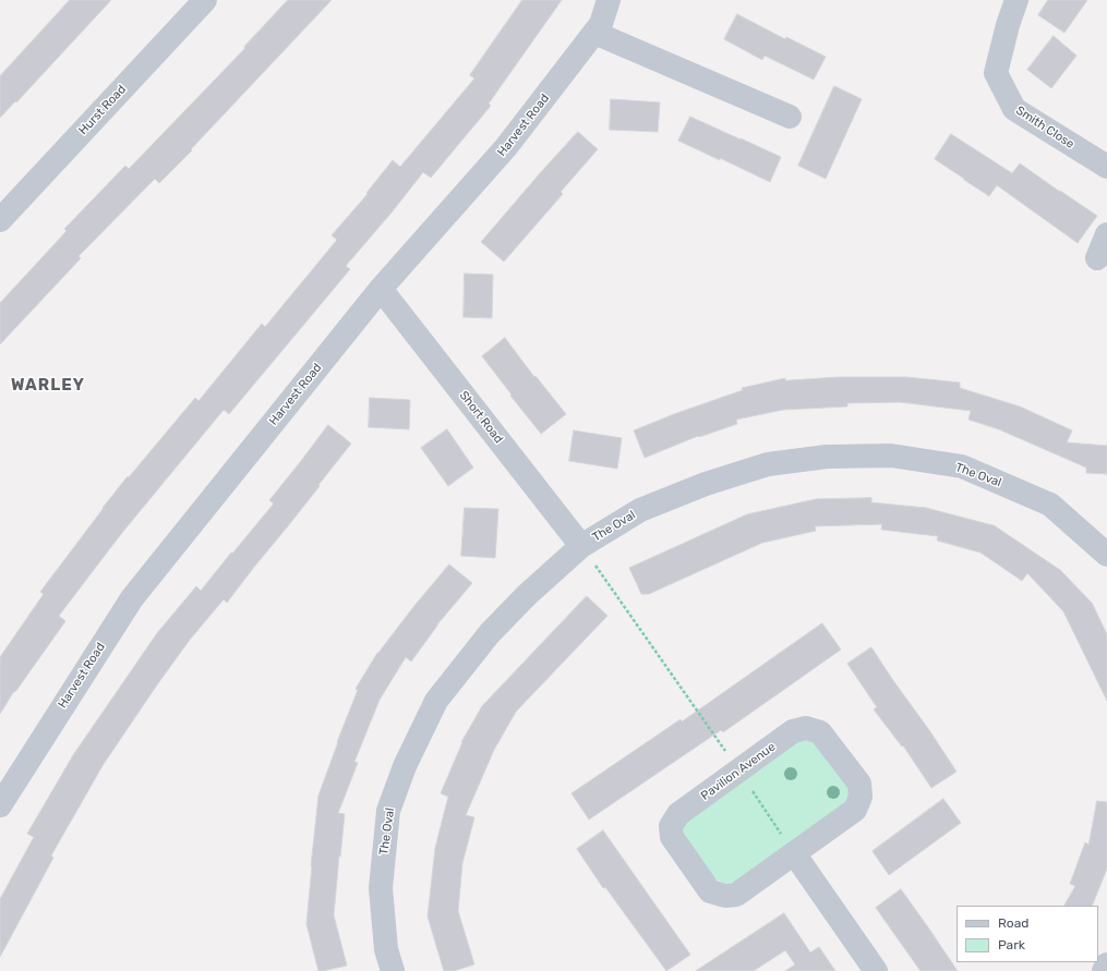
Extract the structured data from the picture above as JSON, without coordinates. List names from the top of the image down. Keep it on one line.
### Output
{"streets":{"street":["Hurst Road","Harvest Road","Smith Close","Short Road","The Oval","Pavilion Avenue"]},"crossings":[["Harvest Road","Short Road"],["Short Road","The Oval"]],"districts":["WARLEY"],"legend":["Road","Park"]}
